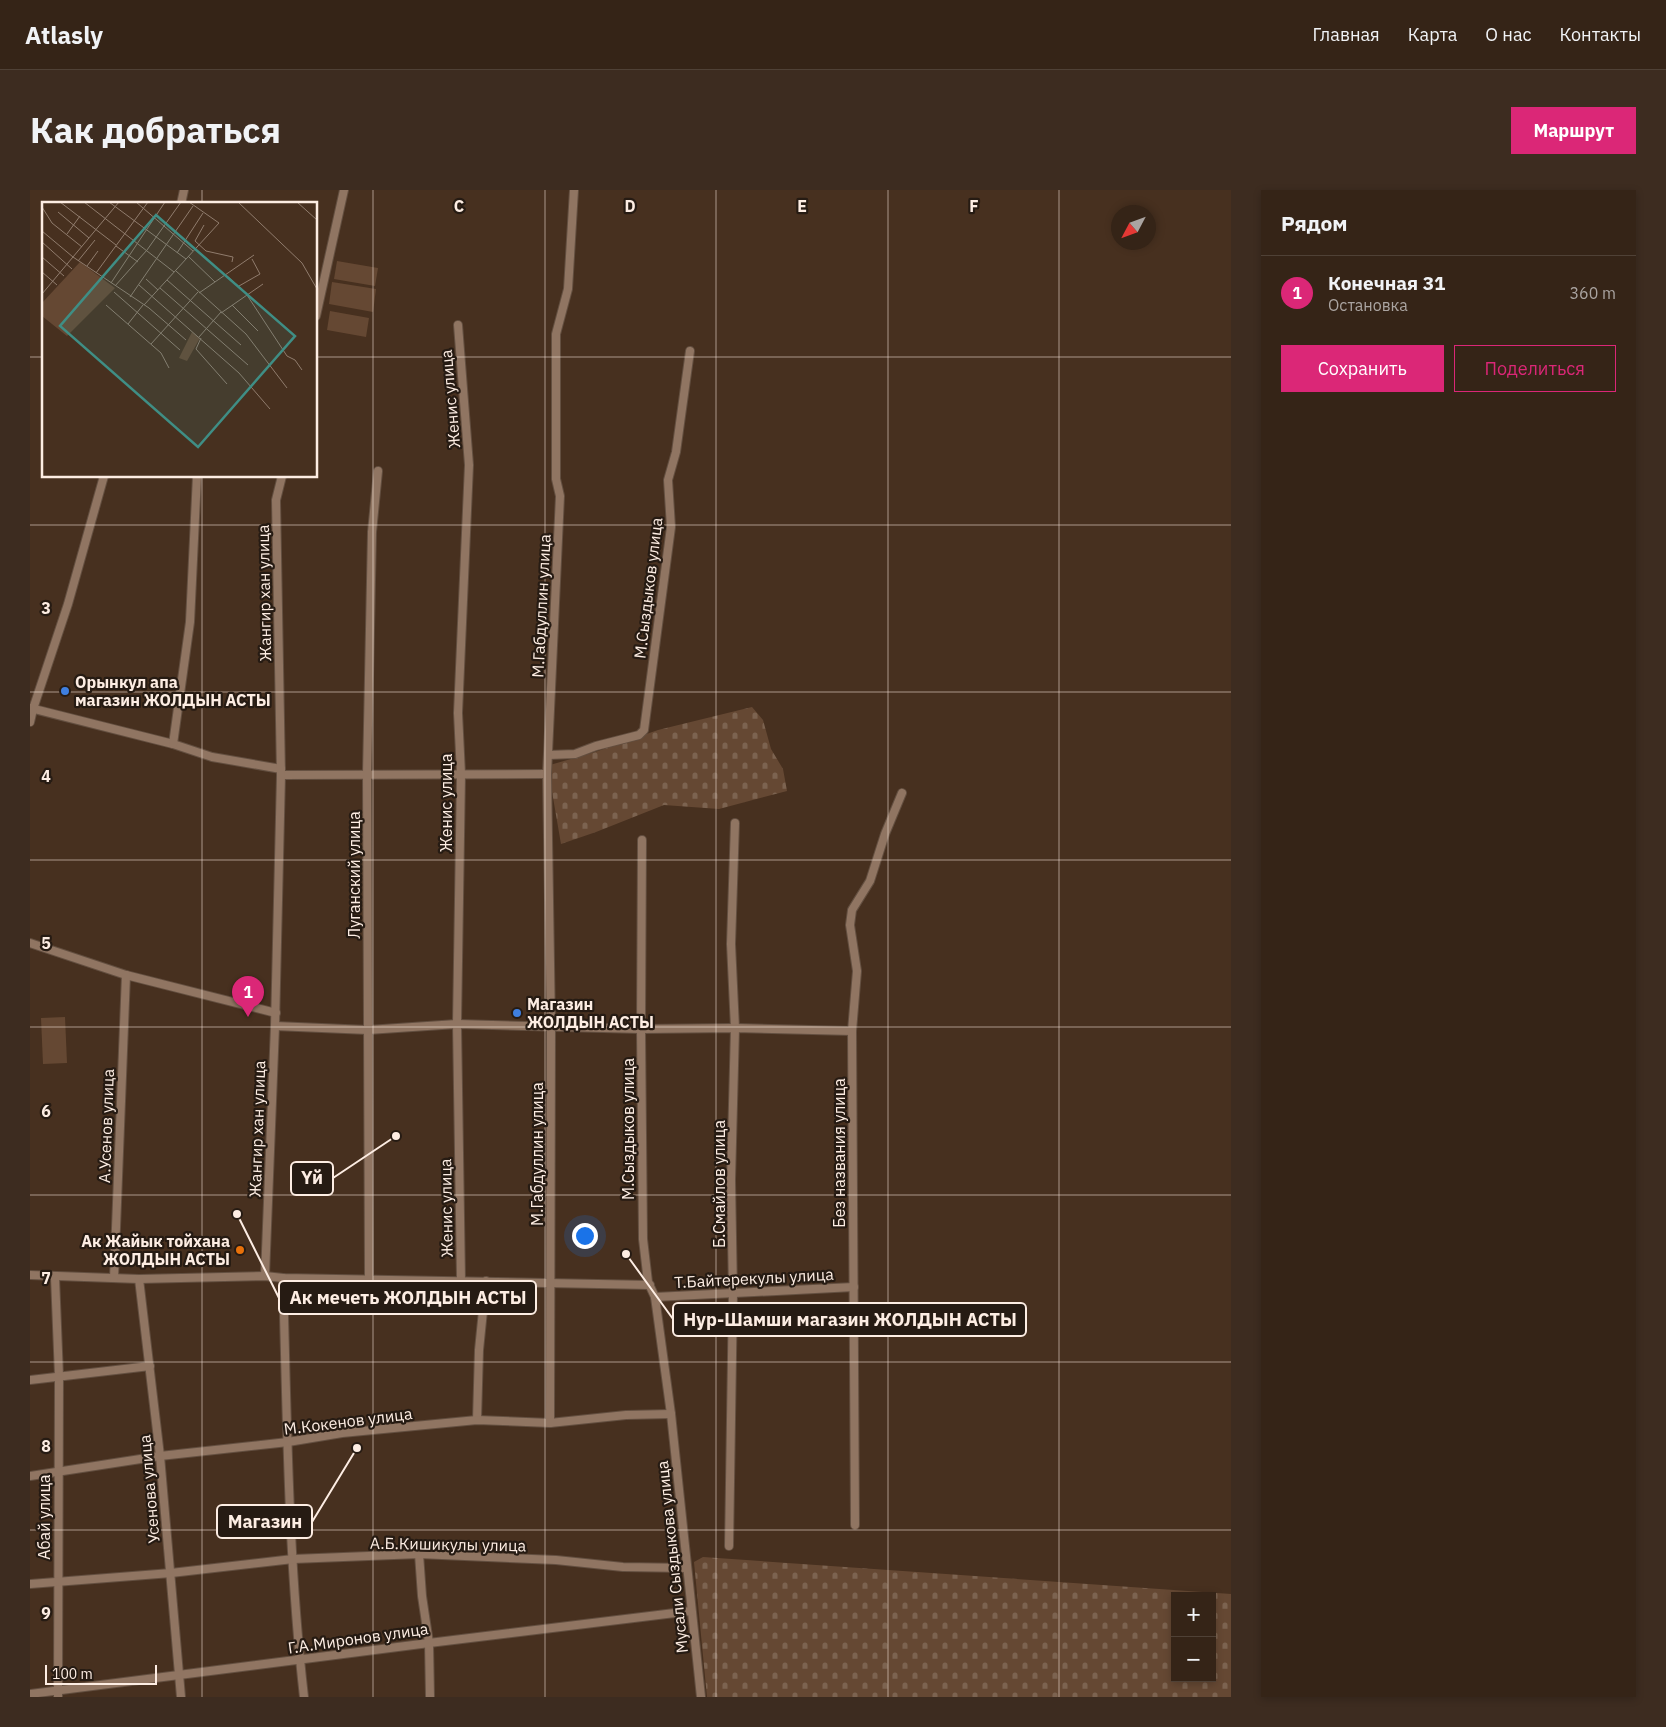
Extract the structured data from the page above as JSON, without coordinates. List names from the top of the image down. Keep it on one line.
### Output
{"streets":{"street":["Женис улица","М.Сыздыков улица","Жангир хан улица","М.Габдуллин улица","Луганский улица","А.Усенов улица","Без названия улица","Б.Смайлов улица","Т.Байтерекулы улица","М.Кокенов улица","Усенова улица","Абай улица","А.Б.Кишикулы улица","Мусали Сыздыкова улица","Г.А.Миронов улица"]},"crossings":[["М.Сыздыков улица","М.Габдуллин улица"],["М.Сыздыков улица","Т.Байтерекулы улица"],["М.Сыздыков улица","М.Кокенов улица"],["М.Сыздыков улица","Мусали Сыздыкова улица"],["М.Габдуллин улица","М.Кокенов улица"],["Без названия улица","Т.Байтерекулы улица"],["Б.Смайлов улица","Т.Байтерекулы улица"],["М.Кокенов улица","Усенова улица"],["М.Кокенов улица","Абай улица"],["М.Кокенов улица","Мусали Сыздыкова улица"],["Усенова улица","А.Б.Кишикулы улица"],["Усенова улица","Г.А.Миронов улица"],["Абай улица","А.Б.Кишикулы улица"],["Абай улица","Г.А.Миронов улица"],["А.Б.Кишикулы улица","Мусали Сыздыкова улица"],["Мусали Сыздыкова улица","Г.А.Миронов улица"]],"places":["Орынкул апа магазин ЖОЛДЫН АСТЫ","Магазин ЖОЛДЫН АСТЫ","Үй","Ак мечеть ЖОЛДЫН АСТЫ","Ак Жайык тойхана ЖОЛДЫН АСТЫ","Нур-Шамши магазин ЖОЛДЫН АСТЫ","Магазин"],"scale_bar":"100 m","north":"bottom left","page":{"header":"Atlasly","nav":["Главная","Карта","О нас","Контакты"],"title":"Как добраться","buttons":["Маршрут",["Сохранить","Поделиться"]],"heading":"Рядом","list":[{"mark":"1","name":"Конечная 31","note":"Остановка","value":"360 m"}],"pins":"1","map_buttons":["+","−"],"scale":"100 m"},"grid":{"columns":["C","D","E","F"],"rows":["3","4","5","6","7","8","9"]}}
